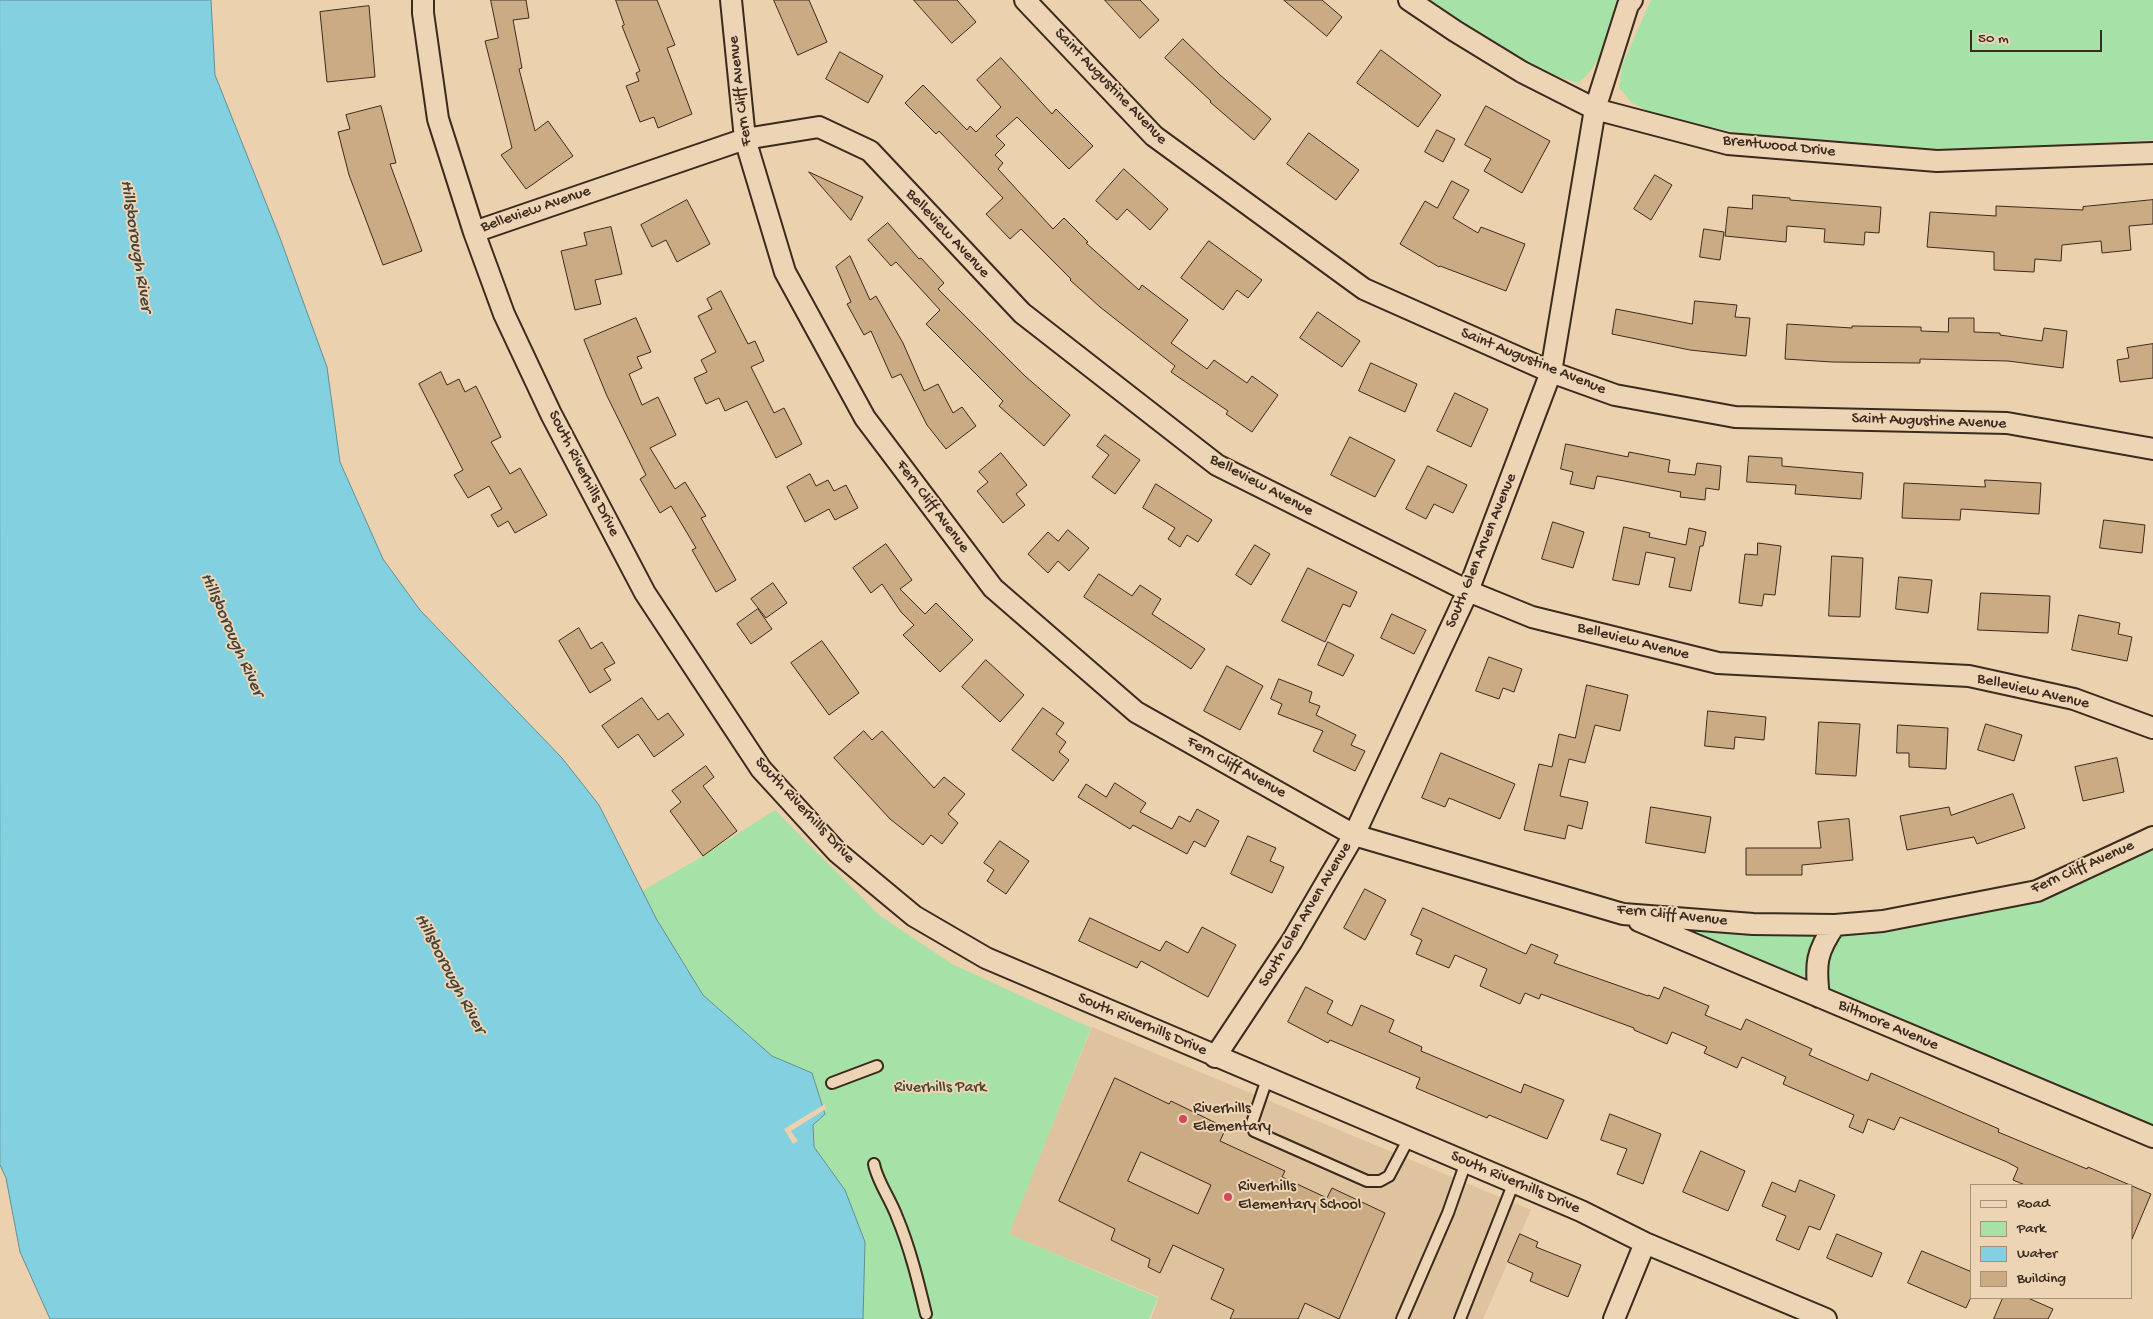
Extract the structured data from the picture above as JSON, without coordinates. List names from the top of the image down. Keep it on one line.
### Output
{"streets":{"street":["Saint Augustine Avenue","Fern Cliff Avenue","Brentwood Drive","Belleview Avenue","South Riverhills Drive","South Glen Arven Avenue","Biltmore Avenue"]},"crossings":[["Saint Augustine Avenue","South Glen Arven Avenue"],["Fern Cliff Avenue","Belleview Avenue"],["Fern Cliff Avenue","South Glen Arven Avenue"],["Fern Cliff Avenue","Biltmore Avenue"],["Brentwood Drive","South Glen Arven Avenue"],["Belleview Avenue","South Riverhills Drive"],["Belleview Avenue","South Glen Arven Avenue"],["South Riverhills Drive","South Glen Arven Avenue"]],"water":["Hillsborough River"],"parks":["Riverhills Park"],"places":["Riverhills Elementary","Riverhills Elementary School"],"legend":["Road","Park","Water","Building"],"scale_bar":"50 m"}
